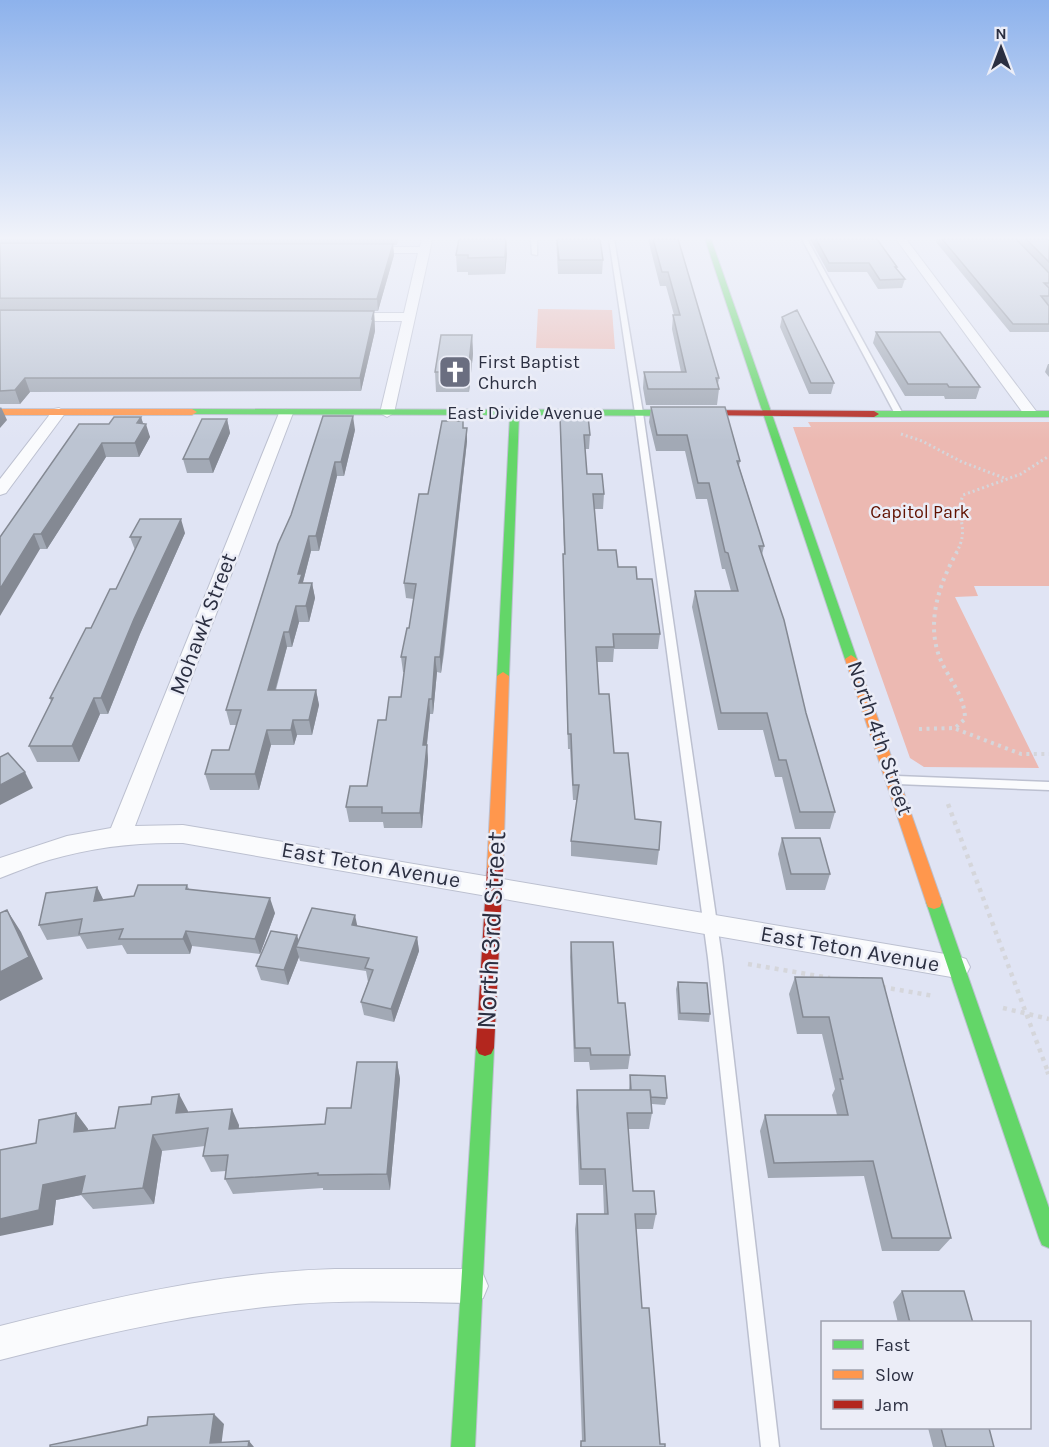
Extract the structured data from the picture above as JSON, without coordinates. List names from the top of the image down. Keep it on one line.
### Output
{"streets":{"street":["East Divide Avenue","Mohawk Street","North 4th Street","East Teton Avenue","North 3rd Street"]},"crossings":[["East Divide Avenue","Mohawk Street"],["East Divide Avenue","North 4th Street"],["East Divide Avenue","North 3rd Street"],["Mohawk Street","East Teton Avenue"],["North 4th Street","East Teton Avenue"],["East Teton Avenue","North 3rd Street"]],"parks":["Capitol Park"],"places":{"church":["First Baptist Church"]},"legend":["Fast","Slow","Jam"],"north":"top"}
